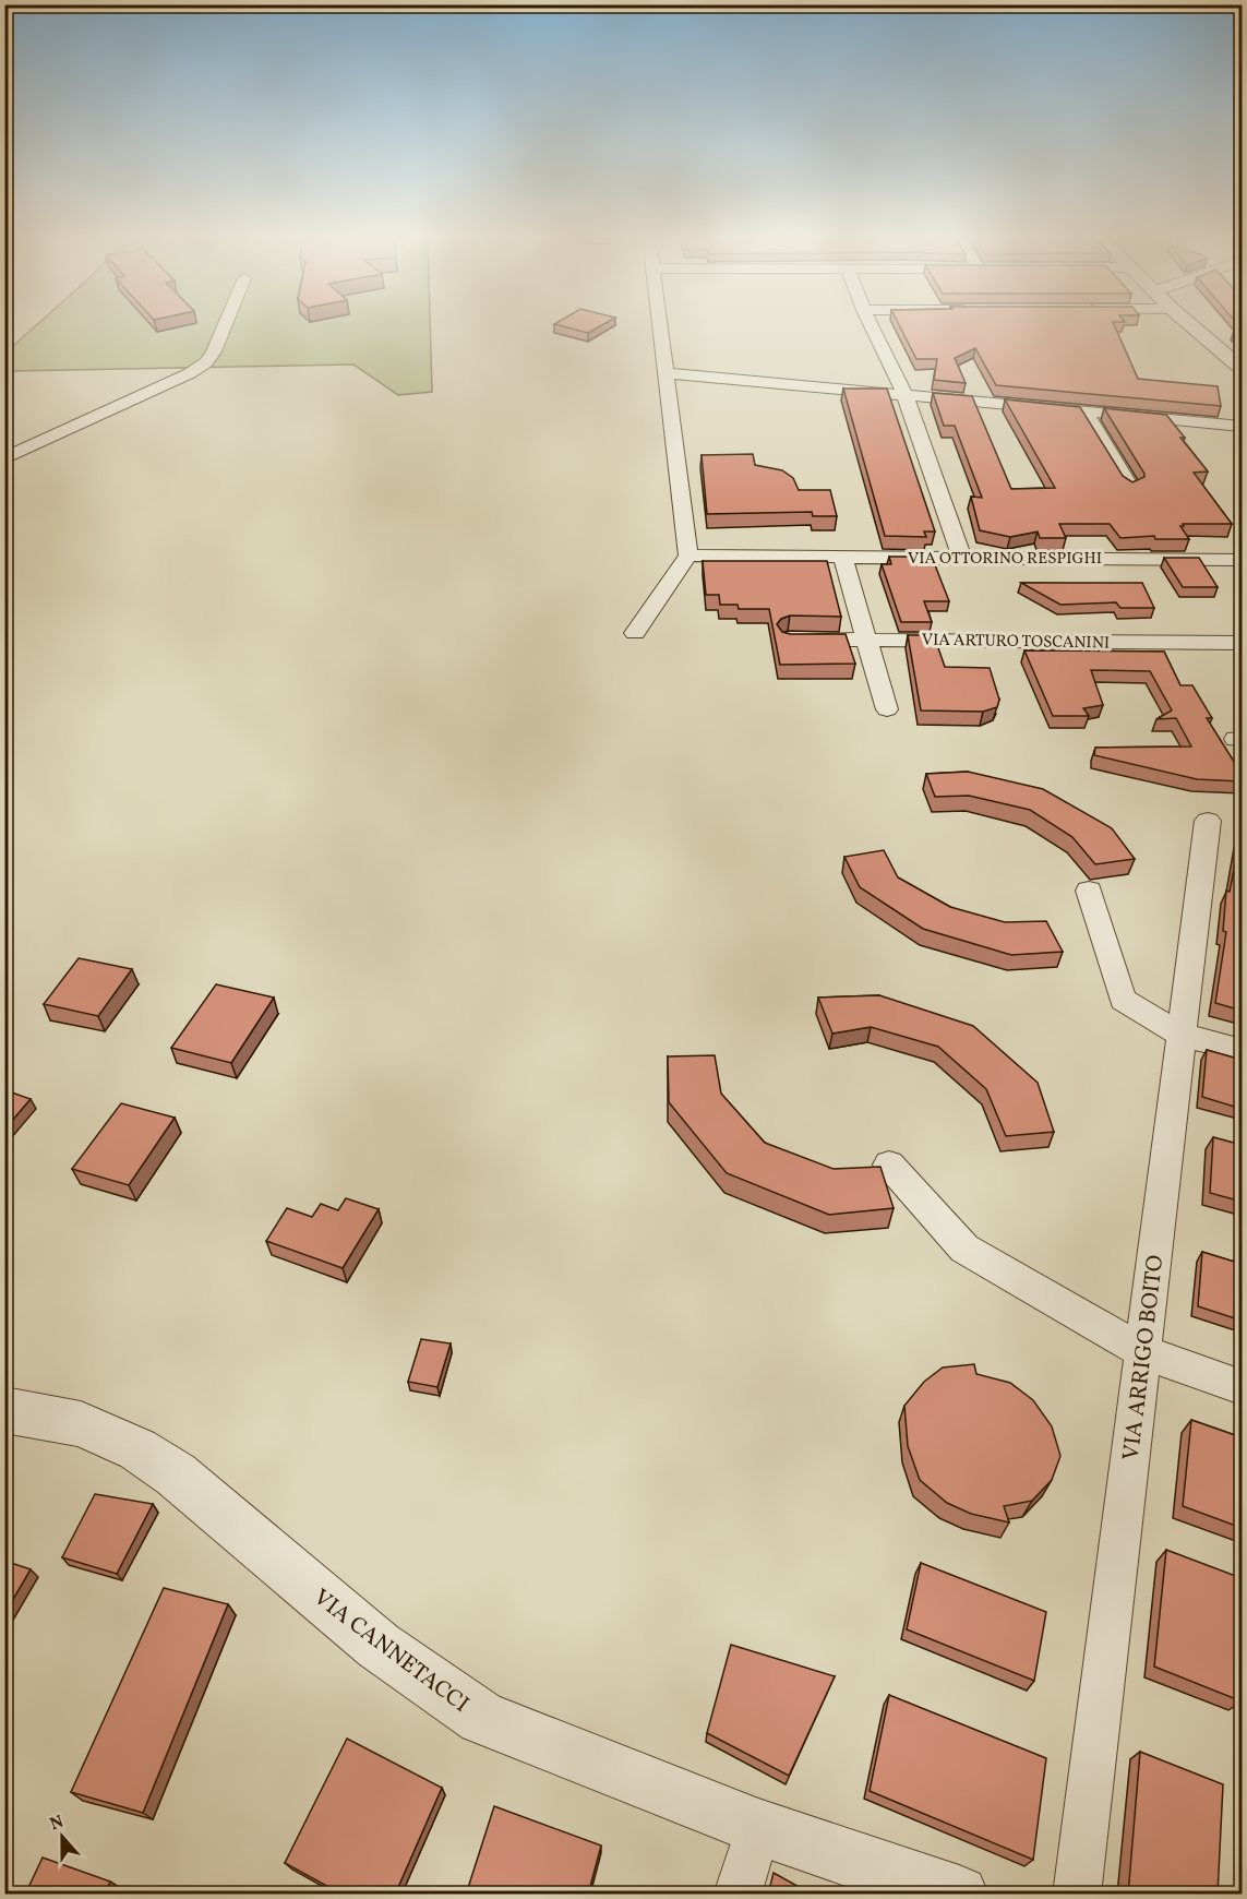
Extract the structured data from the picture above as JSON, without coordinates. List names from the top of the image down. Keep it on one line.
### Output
{"streets":{"street":["VIA OTTORINO RESPIGHI","VIA ARTURO TOSCANINI","VIA ARRIGO BOITO","VIA CANNETACCI"]},"north":"top"}
